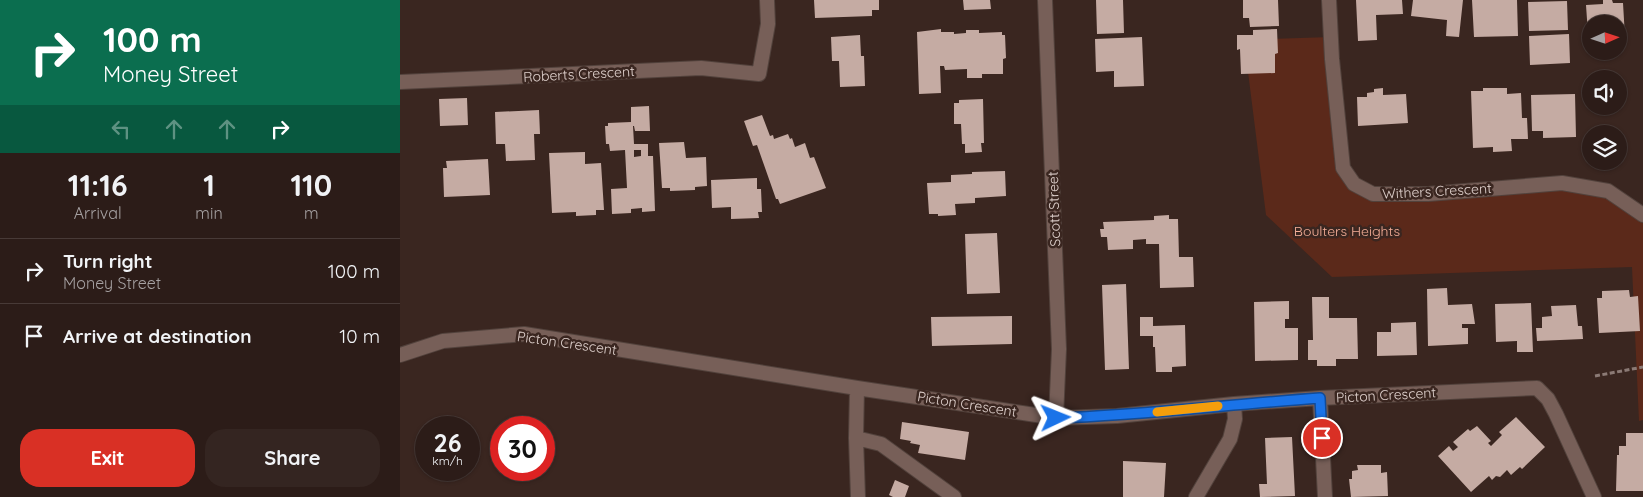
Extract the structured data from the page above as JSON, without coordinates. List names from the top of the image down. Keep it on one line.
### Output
{"streets":{"street":["Roberts Crescent","Withers Crescent","Scott Street","Picton Crescent"]},"crossings":[["Scott Street","Picton Crescent"]],"parks":["Boulters Heights"],"north":"right","page":{"turn":["100 m","Money Street"],"eta":["11:16","Arrival","1","min","110","m"],"list":[{"name":"Turn right","note":"Money Street","value":"100 m"},{"name":"Arrive at destination","value":"10 m"}],"speed":"26 km/h","limit":"30","buttons":["Exit","Share"]}}
